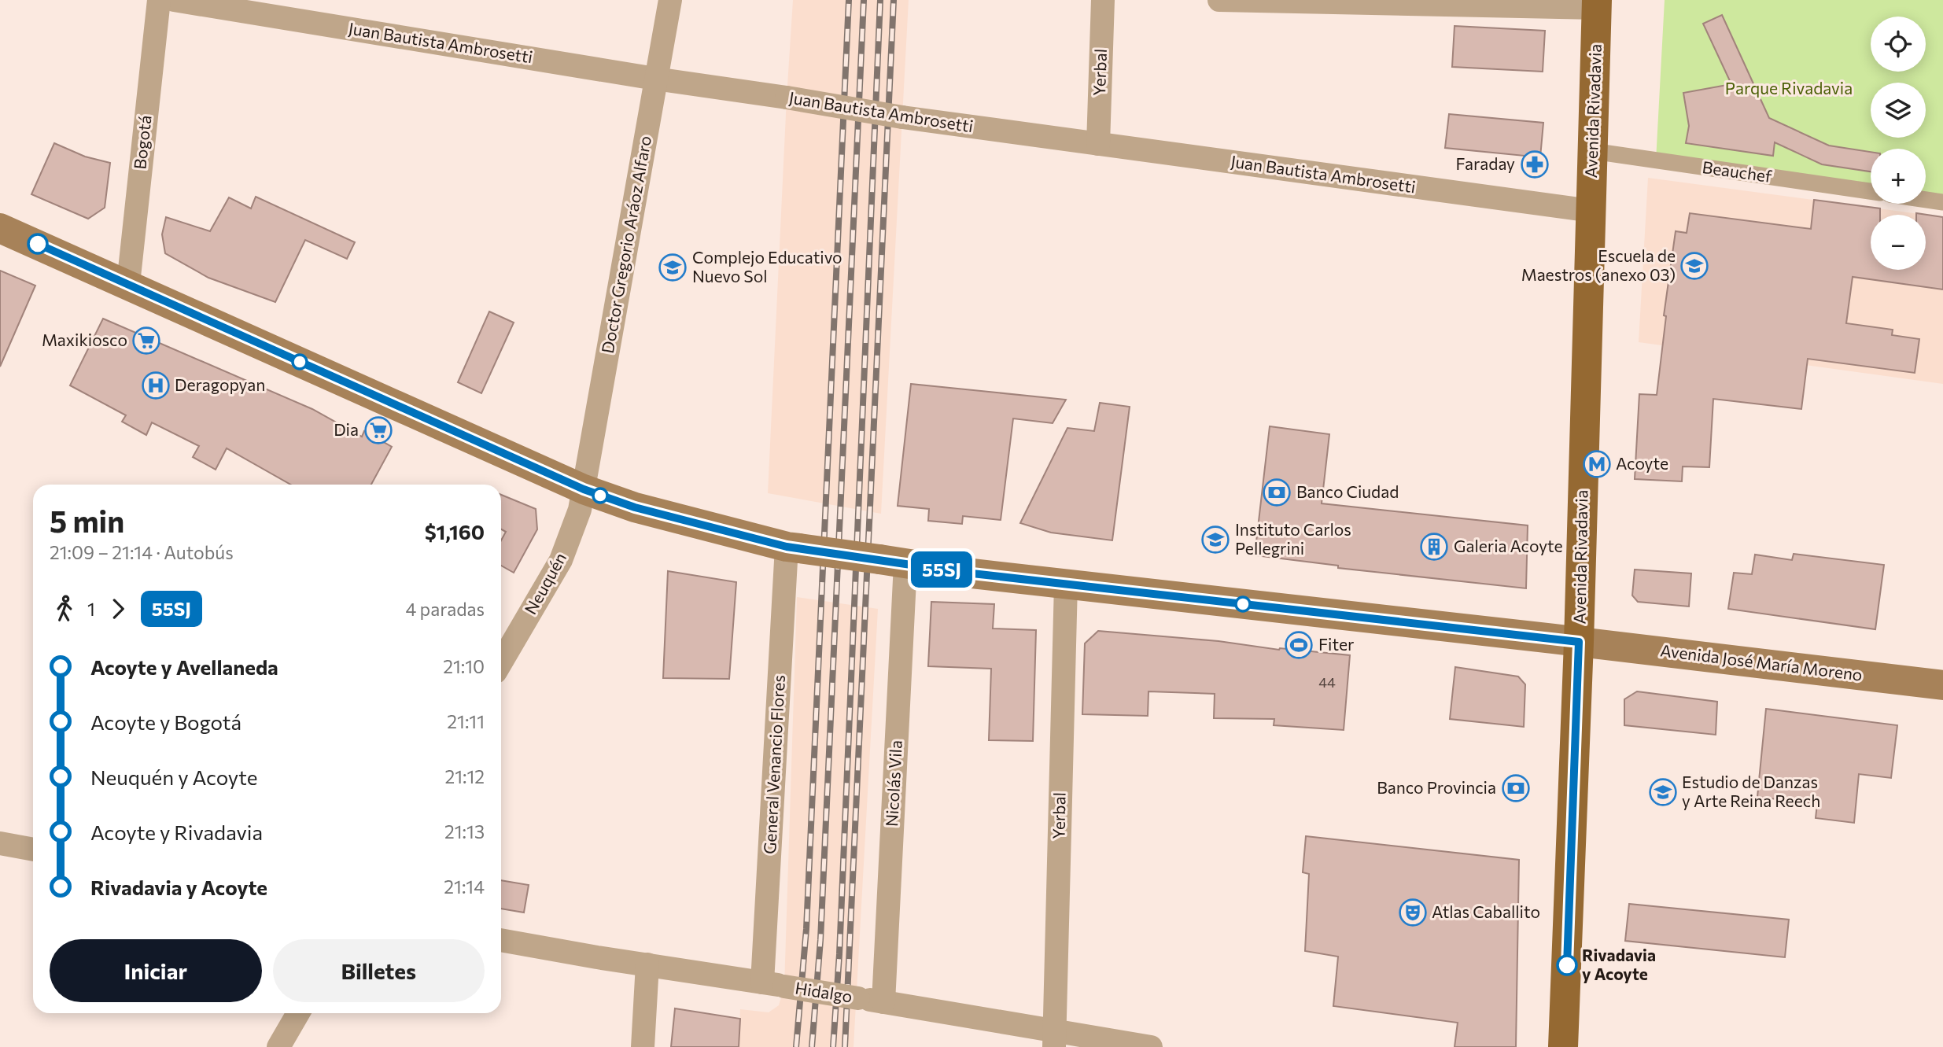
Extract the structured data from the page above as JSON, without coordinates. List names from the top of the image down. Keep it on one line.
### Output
{"streets":{"main road":["Avenida Rivadavia","Avenida José María Moreno"],"street":["Juan Bautista Ambrosetti","Yerbal","Bogotá","Beauchef","Doctor Gregorio Aráoz Alfaro","Neuquén","General Venancio Flores","Nicolás Vila","Hidalgo"]},"crossings":[["Juan Bautista Ambrosetti","Yerbal"],["Juan Bautista Ambrosetti","Avenida Rivadavia"],["Juan Bautista Ambrosetti","Doctor Gregorio Aráoz Alfaro"],["Yerbal","Avenida José María Moreno"],["Yerbal","Hidalgo"],["Avenida Rivadavia","Beauchef"],["Avenida Rivadavia","Avenida José María Moreno"],["Bogotá","Avenida José María Moreno"],["Doctor Gregorio Aráoz Alfaro","Neuquén"],["Doctor Gregorio Aráoz Alfaro","Avenida José María Moreno"],["Neuquén","Avenida José María Moreno"],["Avenida José María Moreno","General Venancio Flores"],["Avenida José María Moreno","Nicolás Vila"],["General Venancio Flores","Hidalgo"],["Nicolás Vila","Hidalgo"]],"parks":["Parque Rivadavia"],"places":{"pharmacy":["Faraday"],"school or university":["Escuela de Maestros (anexo 03)","Complejo Educativo Nuevo Sol","Instituto Carlos Pellegrini","Estudio de Danzas y Arte Reina Reech"],"supermarket":["Maxikiosco","Dia"],"hospital":["Deragopyan"],"metro station":["Acoyte"],"bank":["Banco Ciudad","Banco Provincia"],"building":["Galeria Acoyte"],"sports":["Fiter"],"theatre":["Atlas Caballito"],"other":["Rivadavia y Acoyte"]},"lines":["bus line 55SJ"],"house_numbers":["44"],"page":{"on_map":"55SJ","map_buttons":["+","−"],"heading":["5 min","21:09 – 21:14 · Autobús","$1,160"],"legs":["1","55SJ","4 paradas"],"list":[{"name":"Acoyte y Avellaneda","value":"21:10"},{"name":"Acoyte y Bogotá","value":"21:11"},{"name":"Neuquén y Acoyte","value":"21:12"},{"name":"Acoyte y Rivadavia","value":"21:13"},{"name":"Rivadavia y Acoyte","value":"21:14"}],"buttons":["Iniciar","Billetes"]}}
